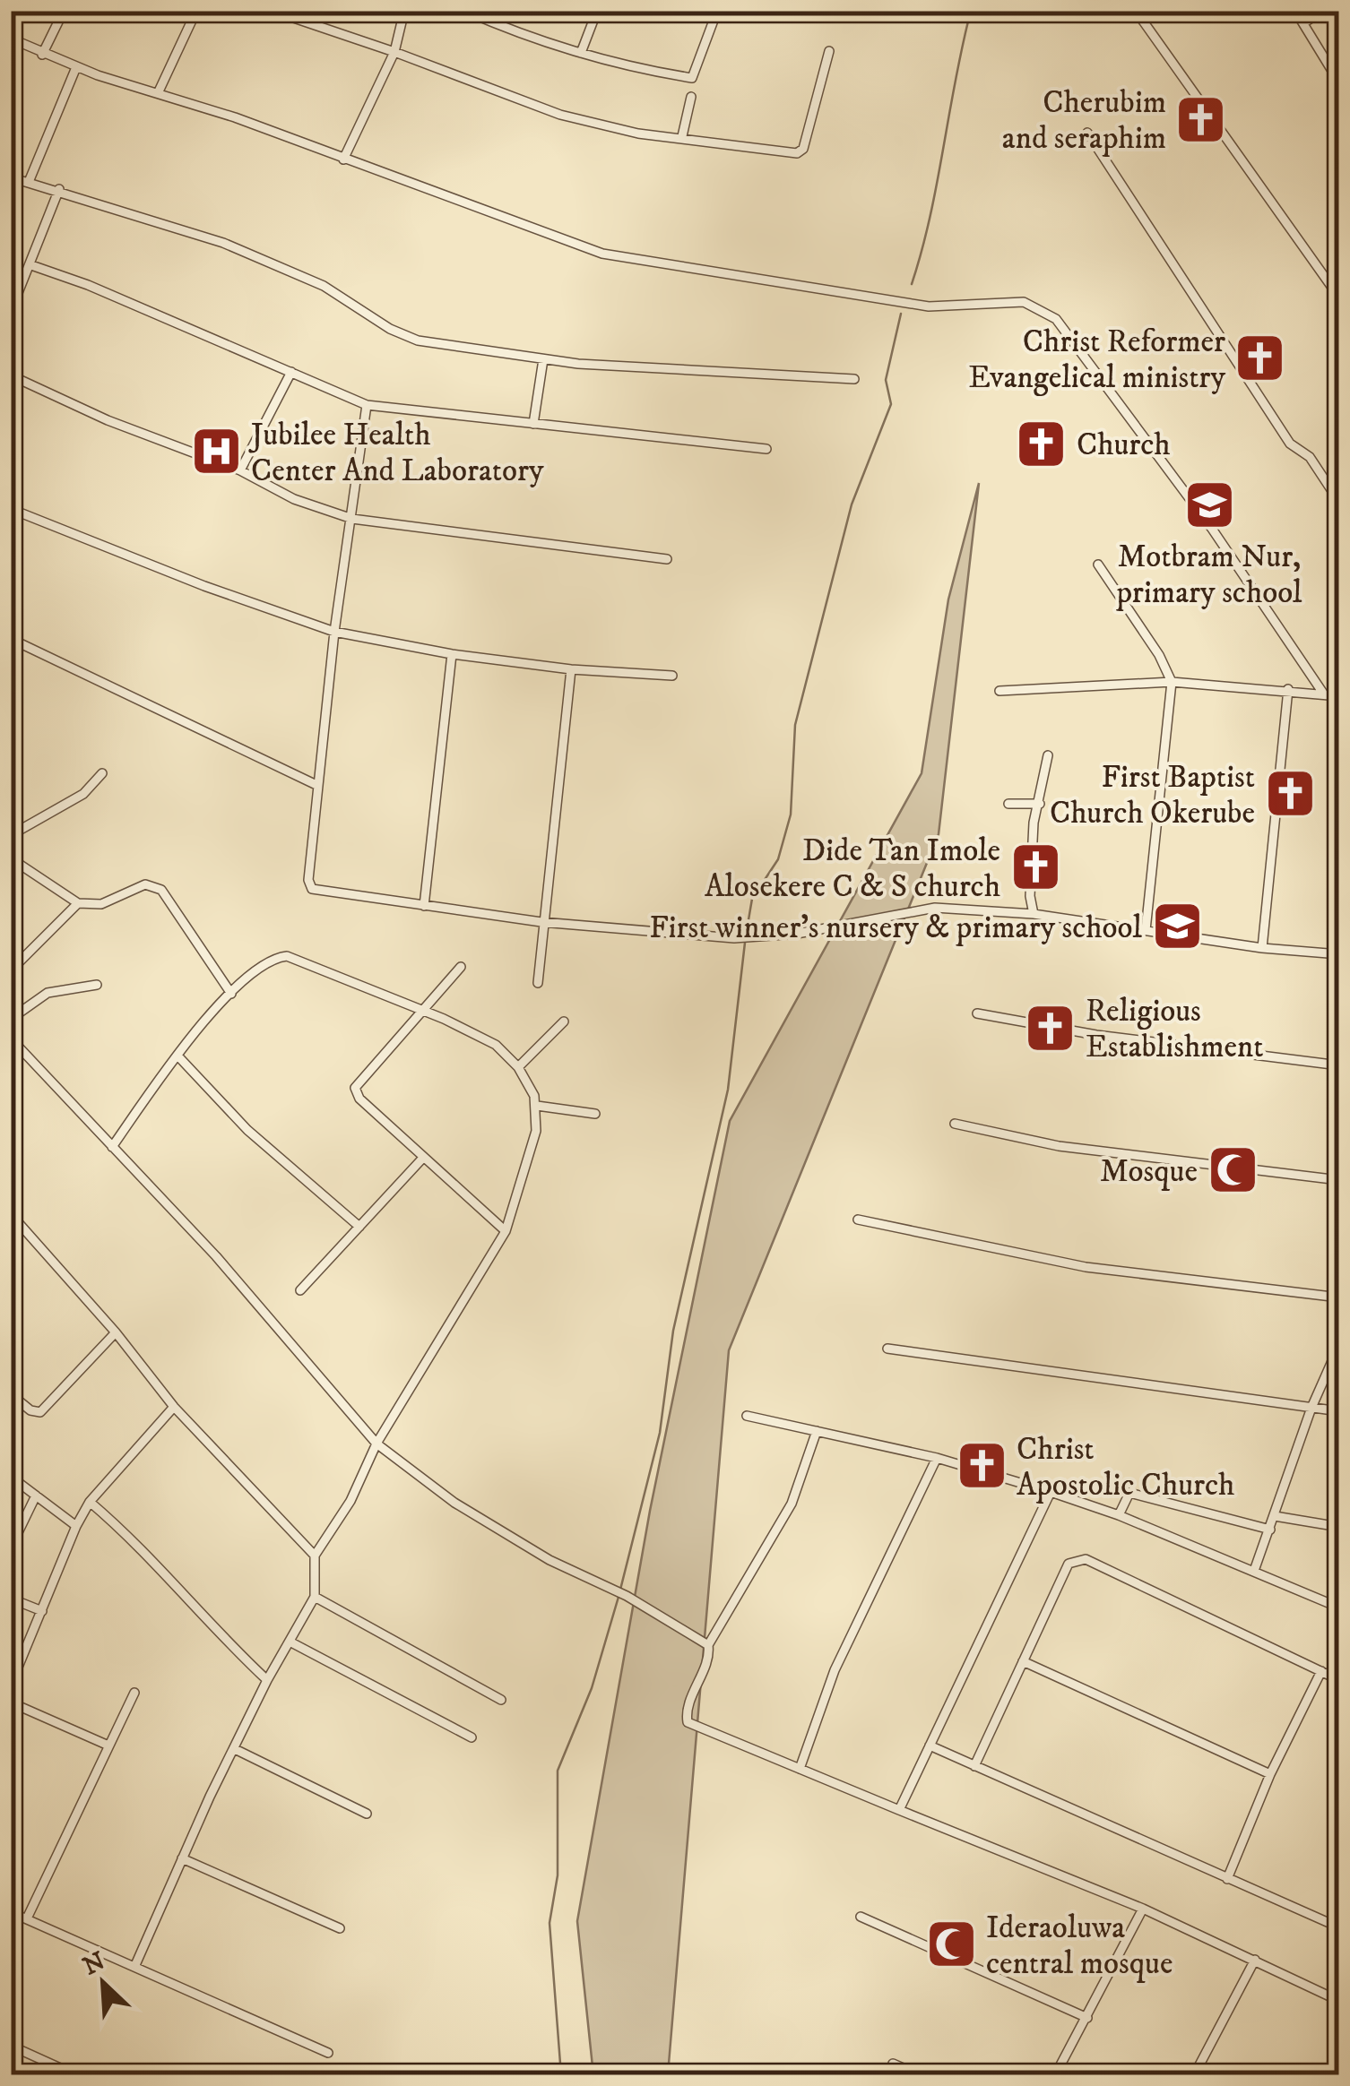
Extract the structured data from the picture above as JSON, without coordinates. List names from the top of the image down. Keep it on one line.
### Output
{"places":{"church":["Cherubim and seraphim","Christ Reformer Evangelical ministry","Church","First Baptist Church Okerube","Dide Tan Imole Alosekere C & S church","Religious Establishment","Christ Apostolic Church"],"hospital":["Jubilee Health Center And Laboratory"],"school or university":["Motbram Nur, primary school","First winner's nursery & primary school"],"mosque":["Mosque","Ideraoluwa central mosque"]},"north":"top left"}
